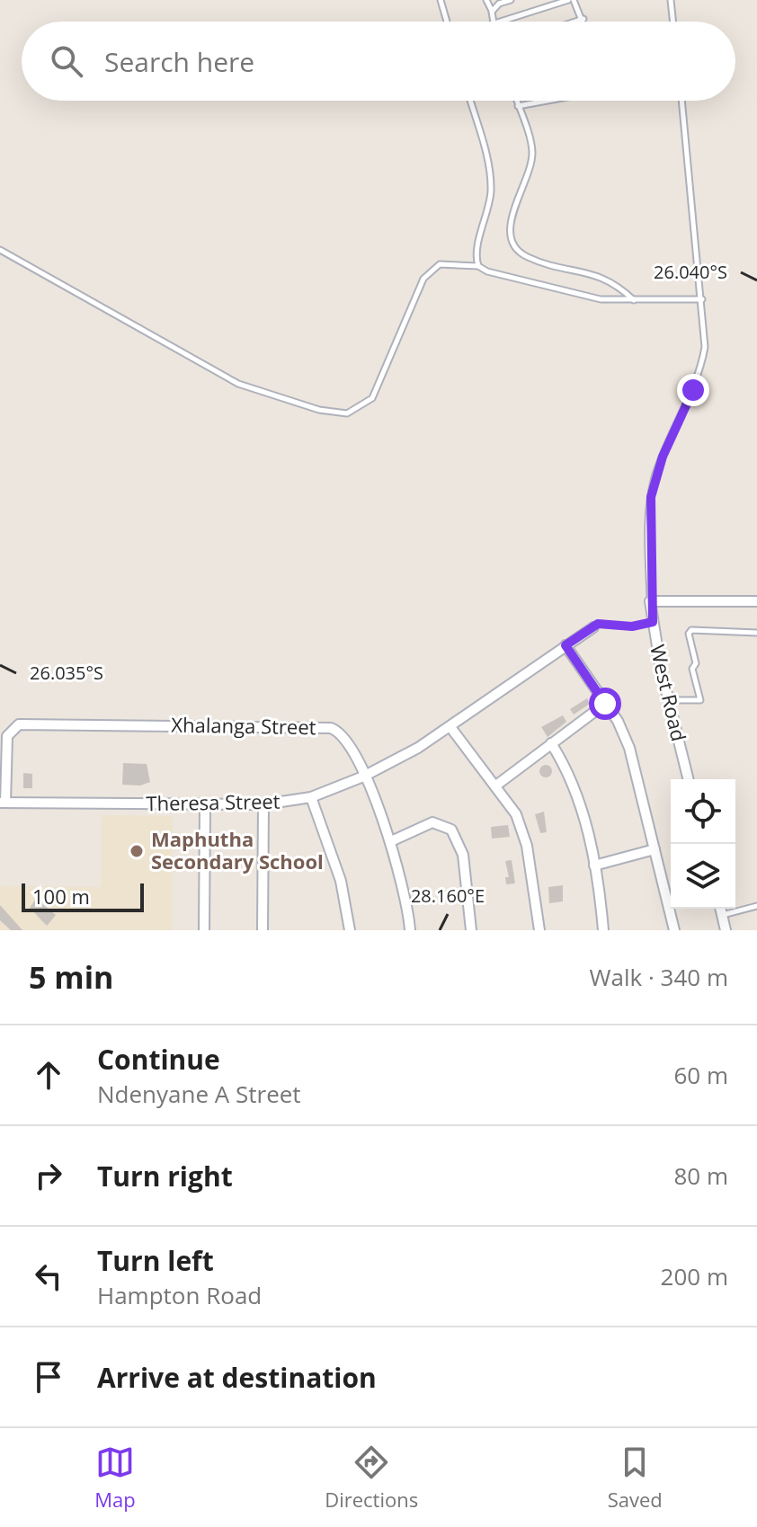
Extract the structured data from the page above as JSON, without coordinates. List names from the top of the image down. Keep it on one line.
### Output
{"streets":{"street":["West Road","Xhalanga Street","Theresa Street"]},"crossings":[["Xhalanga Street","Theresa Street"]],"places":["Maphutha Secondary School"],"scale_bar":"100 m","page":{"search":"Search here","scale":"100 m","heading":["5 min","Walk · 340 m"],"list":[["Continue","Ndenyane A Street","60 m"],["Turn right","80 m"],["Turn left","Hampton Road","200 m"],"Arrive at destination"],"nav":["Map","Directions","Saved"]},"coordinates":["26.040°S","26.035°S","28.160°E"]}
